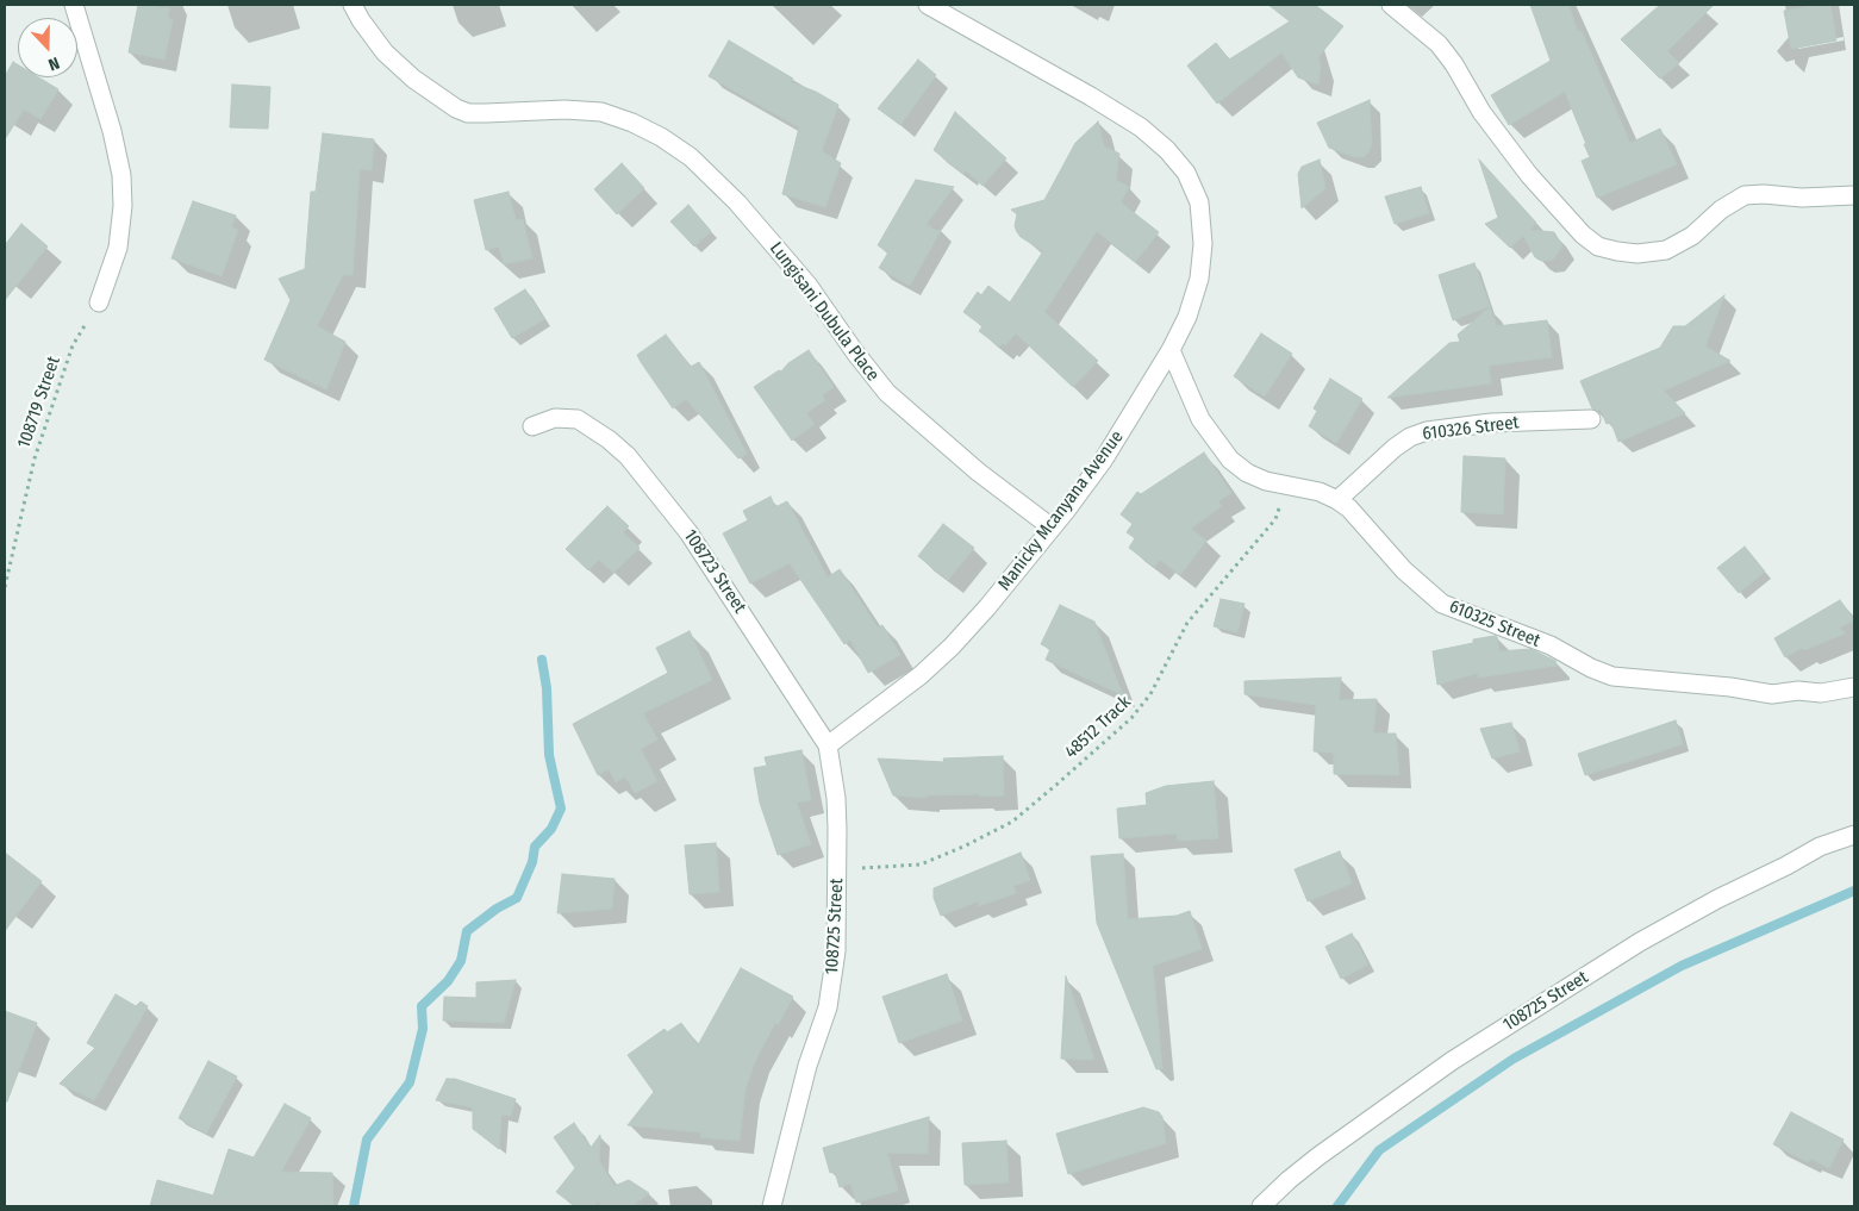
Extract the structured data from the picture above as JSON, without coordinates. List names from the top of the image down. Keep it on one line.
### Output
{"streets":{"street":["Lungisani Dubula Place","610326 Street","Manicky Mcanyana Avenue","108723 Street","610325 Street","108725 Street"],"path":["108719 Street","48512 Track"]},"crossings":[["Lungisani Dubula Place","Manicky Mcanyana Avenue"],["610326 Street","610325 Street"],["Manicky Mcanyana Avenue","108723 Street"],["Manicky Mcanyana Avenue","610325 Street"],["Manicky Mcanyana Avenue","108725 Street"],["108723 Street","108725 Street"],["610325 Street","48512 Track"],["48512 Track","108725 Street"]],"north":"bottom"}
